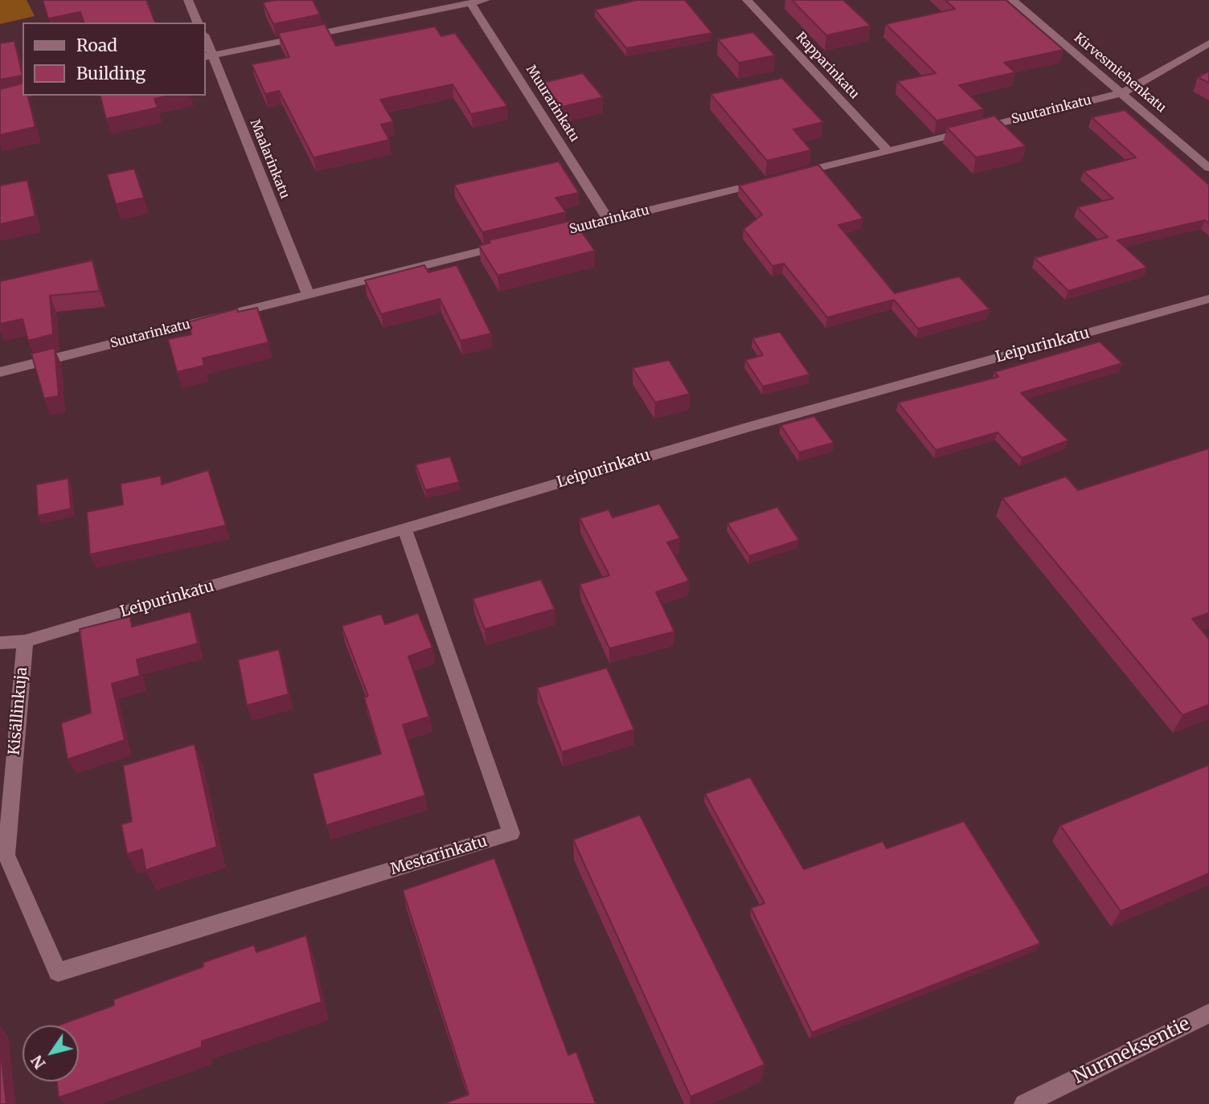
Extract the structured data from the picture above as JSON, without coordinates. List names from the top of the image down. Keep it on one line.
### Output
{"streets":{"street":["Rapparinkatu","Kirvesmiehenkatu","Muurarinkatu","Suutarinkatu","Maalarinkatu","Leipurinkatu","Kisällinkuja","Mestarinkatu","Nurmeksentie"]},"crossings":[["Rapparinkatu","Suutarinkatu"],["Kirvesmiehenkatu","Suutarinkatu"],["Muurarinkatu","Suutarinkatu"],["Suutarinkatu","Maalarinkatu"],["Leipurinkatu","Kisällinkuja"],["Leipurinkatu","Mestarinkatu"],["Kisällinkuja","Mestarinkatu"]],"legend":["Road","Building"],"north":"bottom left"}
